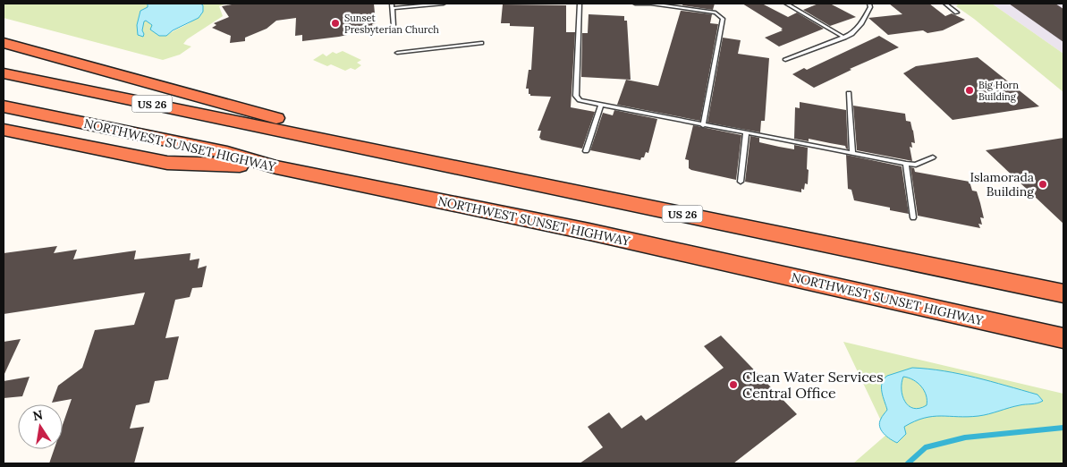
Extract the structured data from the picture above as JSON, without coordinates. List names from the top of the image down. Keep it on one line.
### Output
{"streets":{"highway":["US 26","NORTHWEST SUNSET HIGHWAY"]},"places":["Sunset Presbyterian Church","Big Horn Building","Islamorada Building","Clean Water Services Central Office"],"north":"top"}
